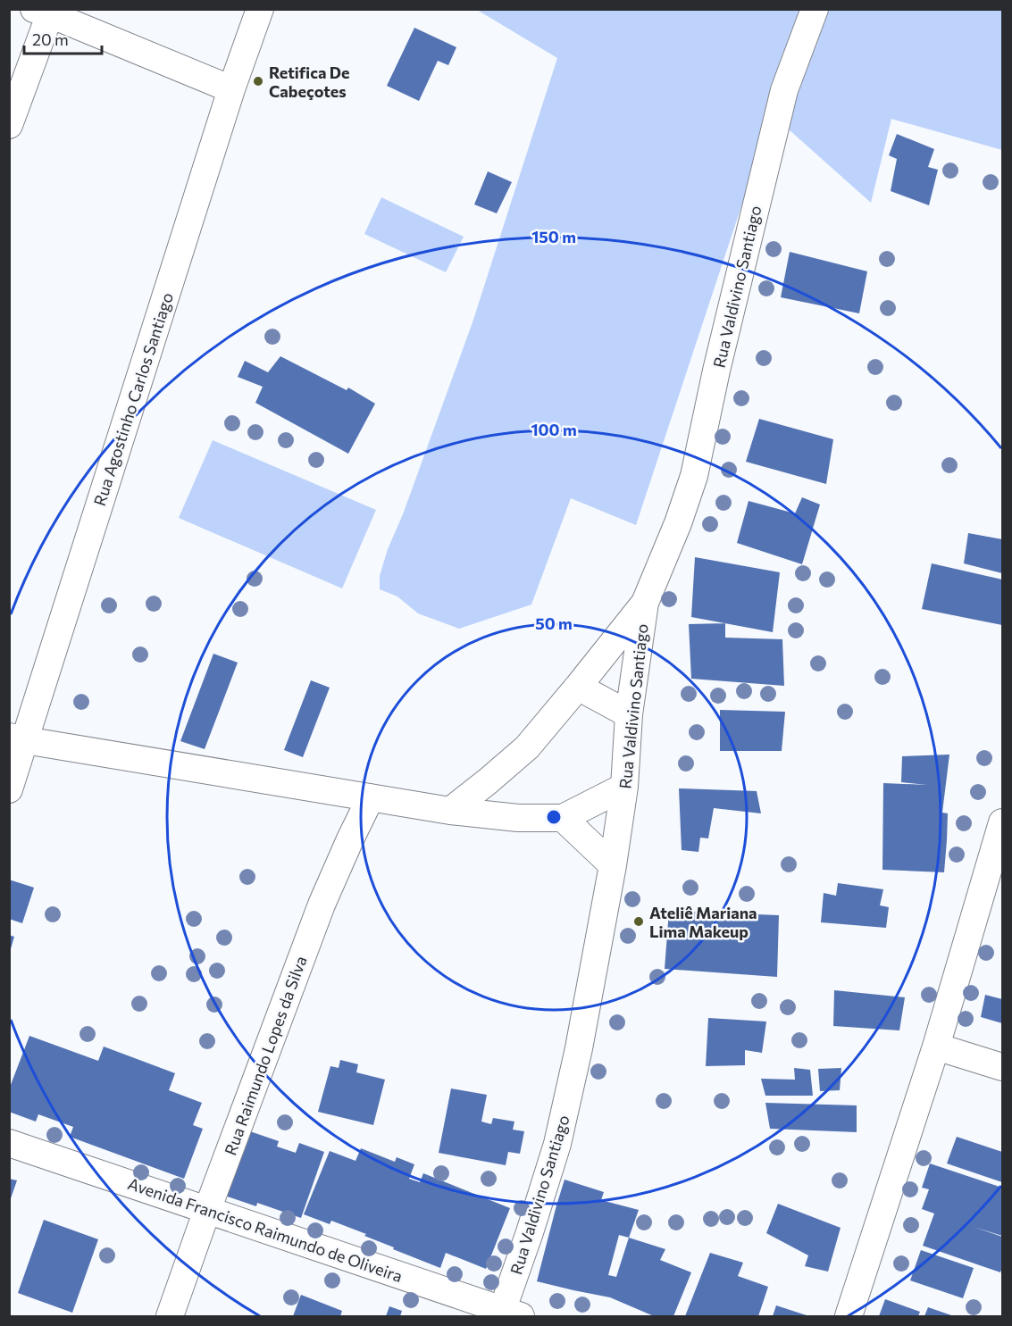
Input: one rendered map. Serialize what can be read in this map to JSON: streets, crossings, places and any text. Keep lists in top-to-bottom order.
{
  "streets": {
    "street": [
      "Rua Valdivino Santiago",
      "Rua Agostinho Carlos Santiago",
      "Rua Raimundo Lopes da Silva",
      "Avenida Francisco Raimundo de Oliveira"
    ]
  },
  "crossings": [
    ["Rua Valdivino Santiago", "Avenida Francisco Raimundo de Oliveira"],
    ["Rua Raimundo Lopes da Silva", "Avenida Francisco Raimundo de Oliveira"]
  ],
  "places": ["Retifica De Cabeçotes", "Ateliê Mariana Lima Makeup"],
  "scale_bar": "20 m",
  "rings": ["150 m", "100 m", "50 m"]
}
